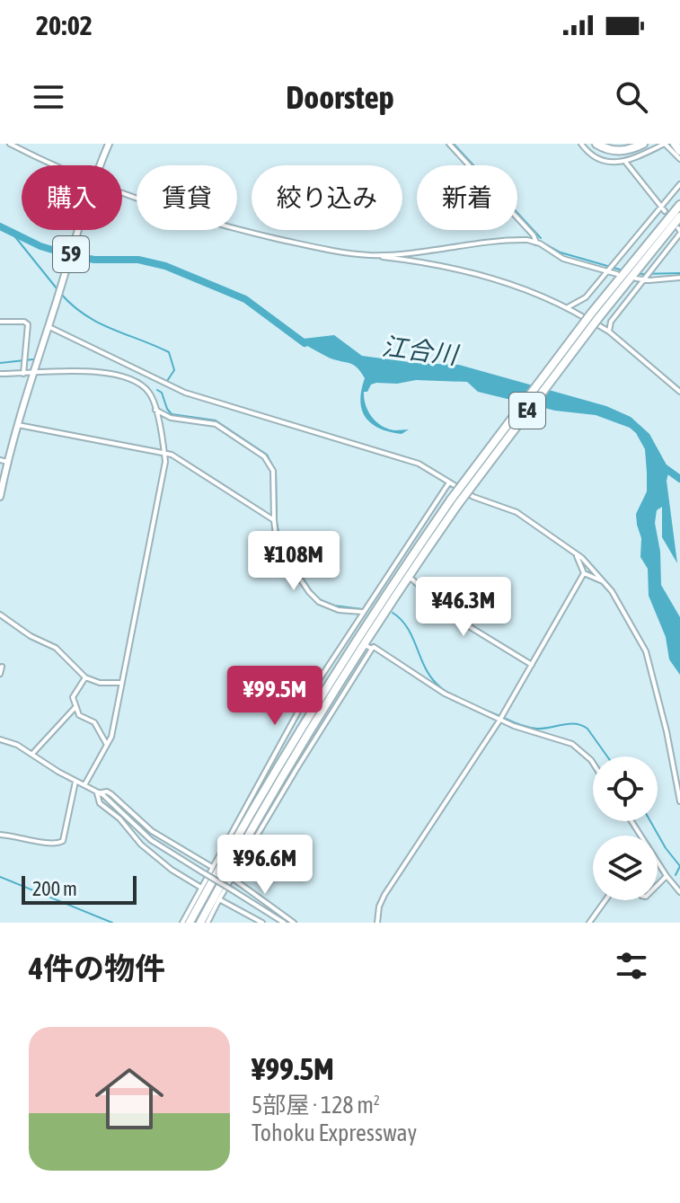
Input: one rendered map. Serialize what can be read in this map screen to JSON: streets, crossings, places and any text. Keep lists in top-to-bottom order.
{
  "streets": {
    "highway": ["E4"],
    "main road": ["59"]
  },
  "water": ["江合川"],
  "scale_bar": "200 m",
  "page": {
    "status": "20:02",
    "header": "Doorstep",
    "chip": [
      "購入",
      "賃貸",
      "絞り込み",
      "新着"
    ],
    "price": [
      "¥108M",
      "¥46.3M",
      "¥99.5M",
      "¥96.6M"
    ],
    "scale": "200 m",
    "heading": "4件の物件",
    "list": [
      {
        "name": "¥99.5M",
        "note": "5部屋 · 128 m² · Tohoku Expressway"
      }
    ]
  }
}
